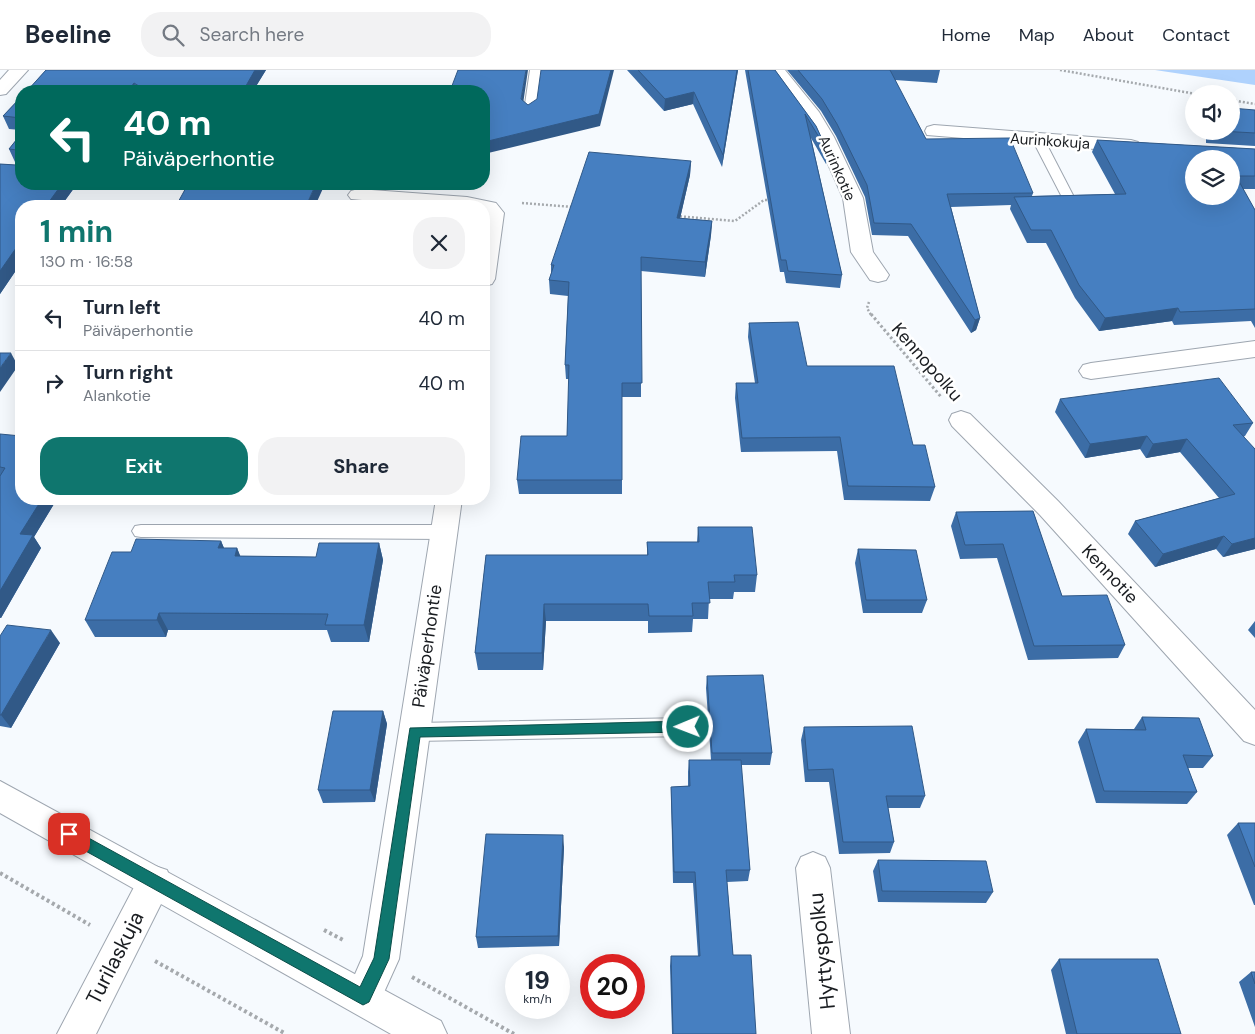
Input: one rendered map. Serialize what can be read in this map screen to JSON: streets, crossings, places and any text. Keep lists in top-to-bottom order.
{
  "streets": {
    "street": [
      "Aurinkokuja",
      "Aurinkotie",
      "Kennotie",
      "Päiväperhontie",
      "Hyttyspolku",
      "Turilaskuja"
    ],
    "path": ["Kennopolku"]
  },
  "crossings": [
    ["Kennopolku", "Kennotie"]
  ],
  "page": {
    "header": "Beeline",
    "search": "Search here",
    "nav": [
      "Home",
      "Map",
      "About",
      "Contact"
    ],
    "turn": ["40 m", "Päiväperhontie"],
    "heading": ["1 min", "130 m · 16:58"],
    "list": [
      {
        "name": "Turn left",
        "note": "Päiväperhontie",
        "value": "40 m"
      },
      {
        "name": "Turn right",
        "note": "Alankotie",
        "value": "40 m"
      }
    ],
    "buttons": ["Exit", "Share"],
    "speed": "19 km/h",
    "limit": "20"
  }
}
